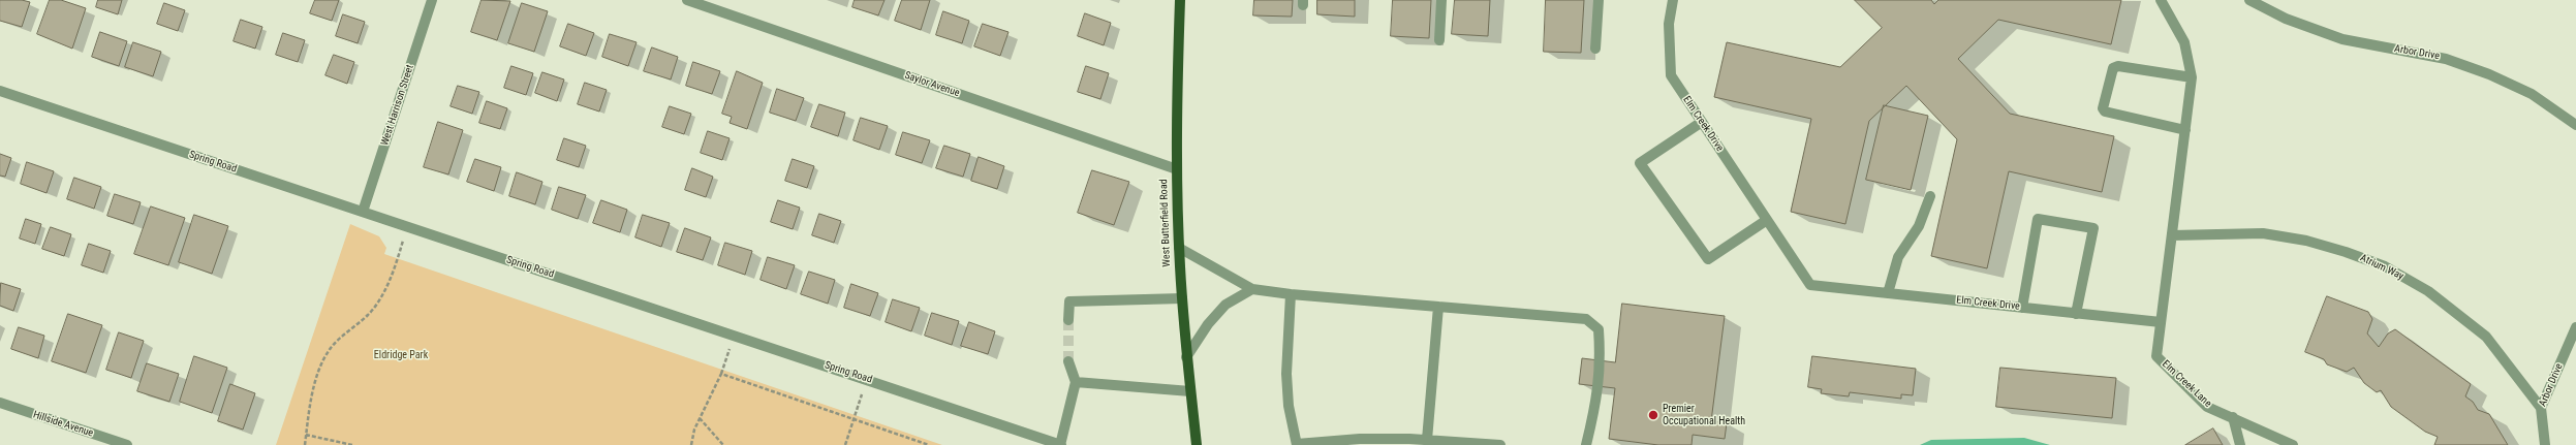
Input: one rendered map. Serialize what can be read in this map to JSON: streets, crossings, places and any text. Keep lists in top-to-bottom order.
{
  "streets": {
    "main road": ["West Butterfield Road"],
    "street": [
      "Arbor Drive",
      "Saylor Avenue",
      "West Harrison Street",
      "Elm Creek Drive",
      "Spring Road",
      "Atrium Way",
      "Elm Creek Lane",
      "Hillside Avenue"
    ]
  },
  "crossings": [
    ["Arbor Drive", "Atrium Way"],
    ["Saylor Avenue", "West Butterfield Road"],
    ["West Harrison Street", "Spring Road"],
    ["Elm Creek Drive", "Elm Creek Lane"]
  ],
  "parks": ["Eldridge Park"],
  "places": ["Premier Occupational Health"]
}
